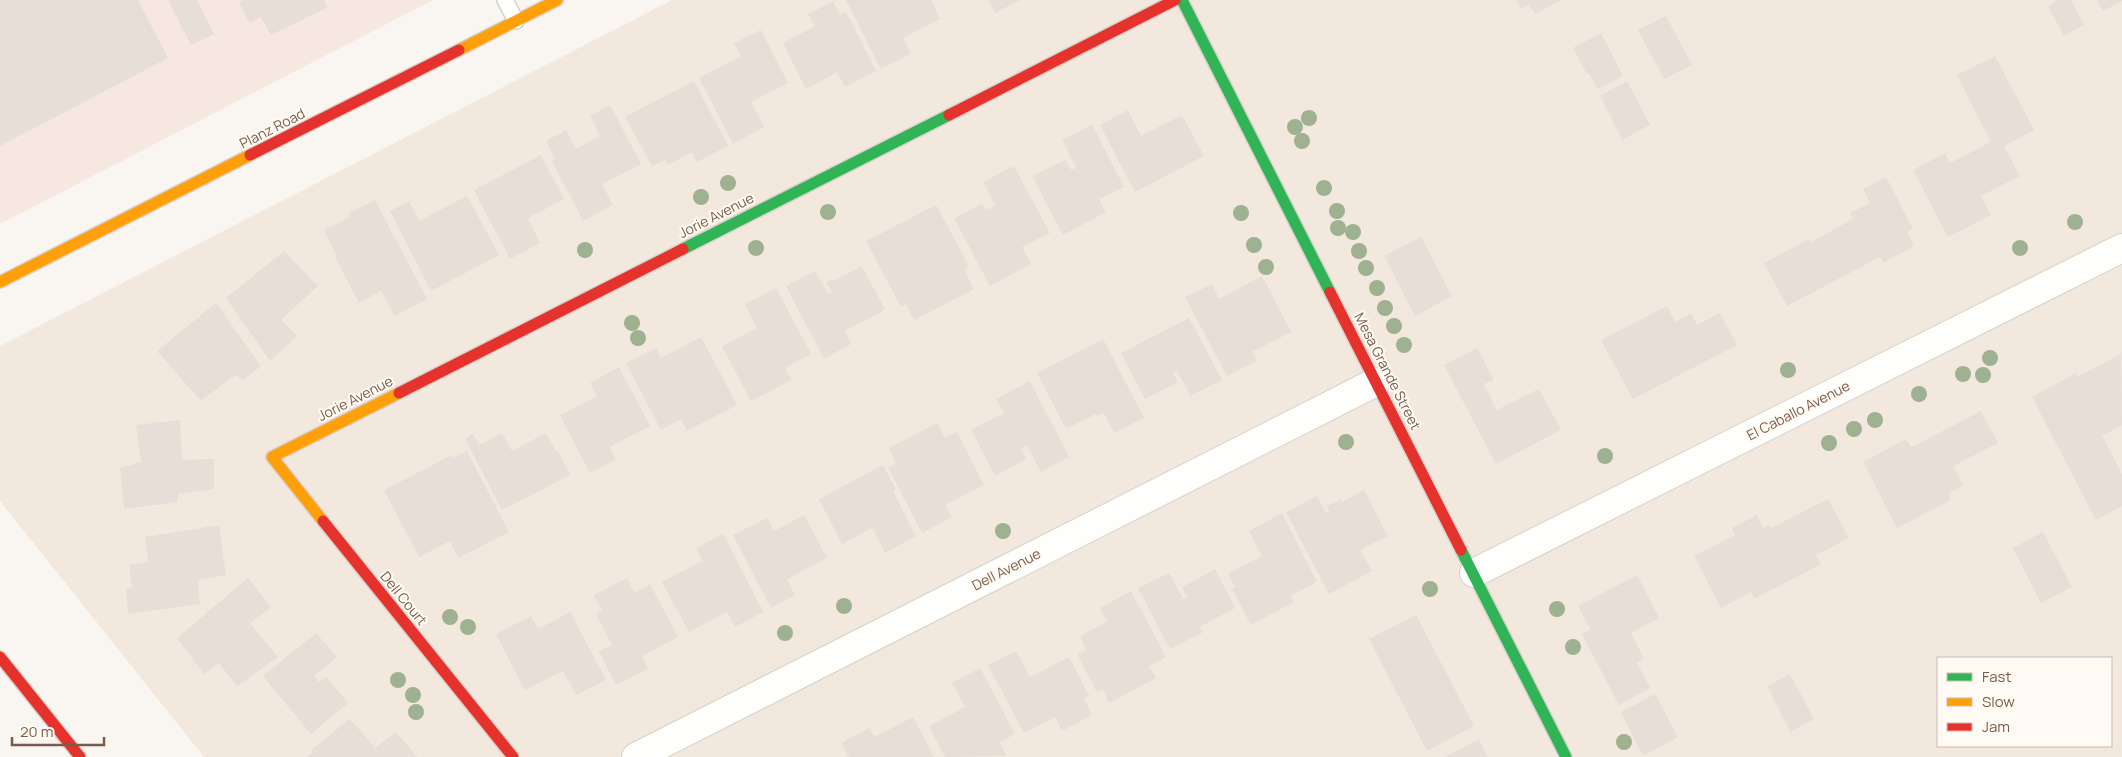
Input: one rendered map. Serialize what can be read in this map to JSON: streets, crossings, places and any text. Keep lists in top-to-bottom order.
{
  "streets": {
    "main road": [
      "Planz Road",
      "Jorie Avenue",
      "Mesa Grande Street",
      "Dell Court"
    ],
    "street": ["El Caballo Avenue", "Dell Avenue"]
  },
  "crossings": [
    ["Jorie Avenue", "Dell Court"],
    ["Mesa Grande Street", "El Caballo Avenue"],
    ["Mesa Grande Street", "Dell Avenue"]
  ],
  "legend": ["Fast", "Slow", "Jam"],
  "scale_bar": "20 m"
}
